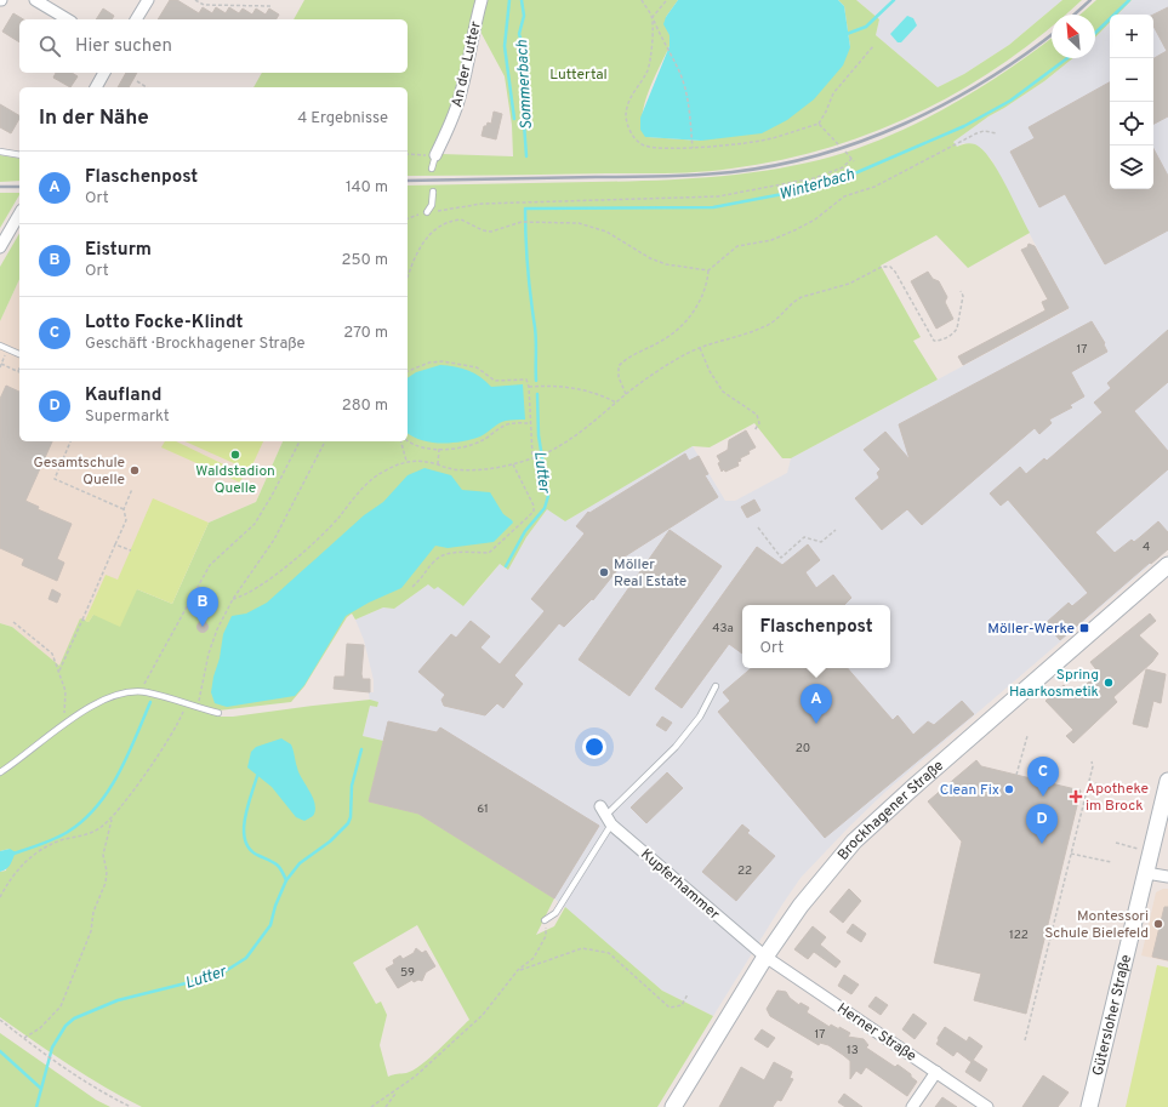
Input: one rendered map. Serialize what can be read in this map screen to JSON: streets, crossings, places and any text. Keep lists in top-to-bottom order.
{
  "streets": {
    "main road": ["Brockhagener Straße", "Gütersloher Straße"],
    "street": ["An der Lutter", "Kupferhammer", "Herner Straße"]
  },
  "crossings": [
    ["Brockhagener Straße", "Kupferhammer"],
    ["Brockhagener Straße", "Herner Straße"],
    ["Kupferhammer", "Herner Straße"]
  ],
  "water": ["Sommerbach", "Winterbach", "Lutter"],
  "parks": ["Luttertal"],
  "places": {
    "other": [
      "Waldstadion Quelle",
      "Gesamtschule Quelle",
      "Möller Real Estate",
      "Spring Haarkosmetik",
      "Clean Fix",
      "Montessori Schule Bielefeld"
    ],
    "transit": ["Möller-Werke"],
    "health": ["Apotheke im Brock"]
  },
  "house_numbers": [
    "17",
    "4",
    "43a",
    "20",
    "61",
    "22",
    "122",
    "59",
    "17",
    "13"
  ],
  "north": "top left",
  "page": {
    "map_buttons": ["+", "−"],
    "search": "Hier suchen",
    "heading": ["In der Nähe", "4 Ergebnisse"],
    "list": [
      {
        "mark": "A",
        "name": "Flaschenpost",
        "note": "Ort",
        "value": "140 m"
      },
      {
        "mark": "B",
        "name": "Eisturm",
        "note": "Ort",
        "value": "250 m"
      },
      {
        "mark": "C",
        "name": "Lotto Focke-Klindt",
        "note": "Geschäft · Brockhagener Straße",
        "value": "270 m"
      },
      {
        "mark": "D",
        "name": "Kaufland",
        "note": "Supermarkt",
        "value": "280 m"
      }
    ],
    "pins": [
      "B",
      "A",
      "C",
      "D"
    ],
    "popup": ["Flaschenpost", "Ort"]
  }
}
